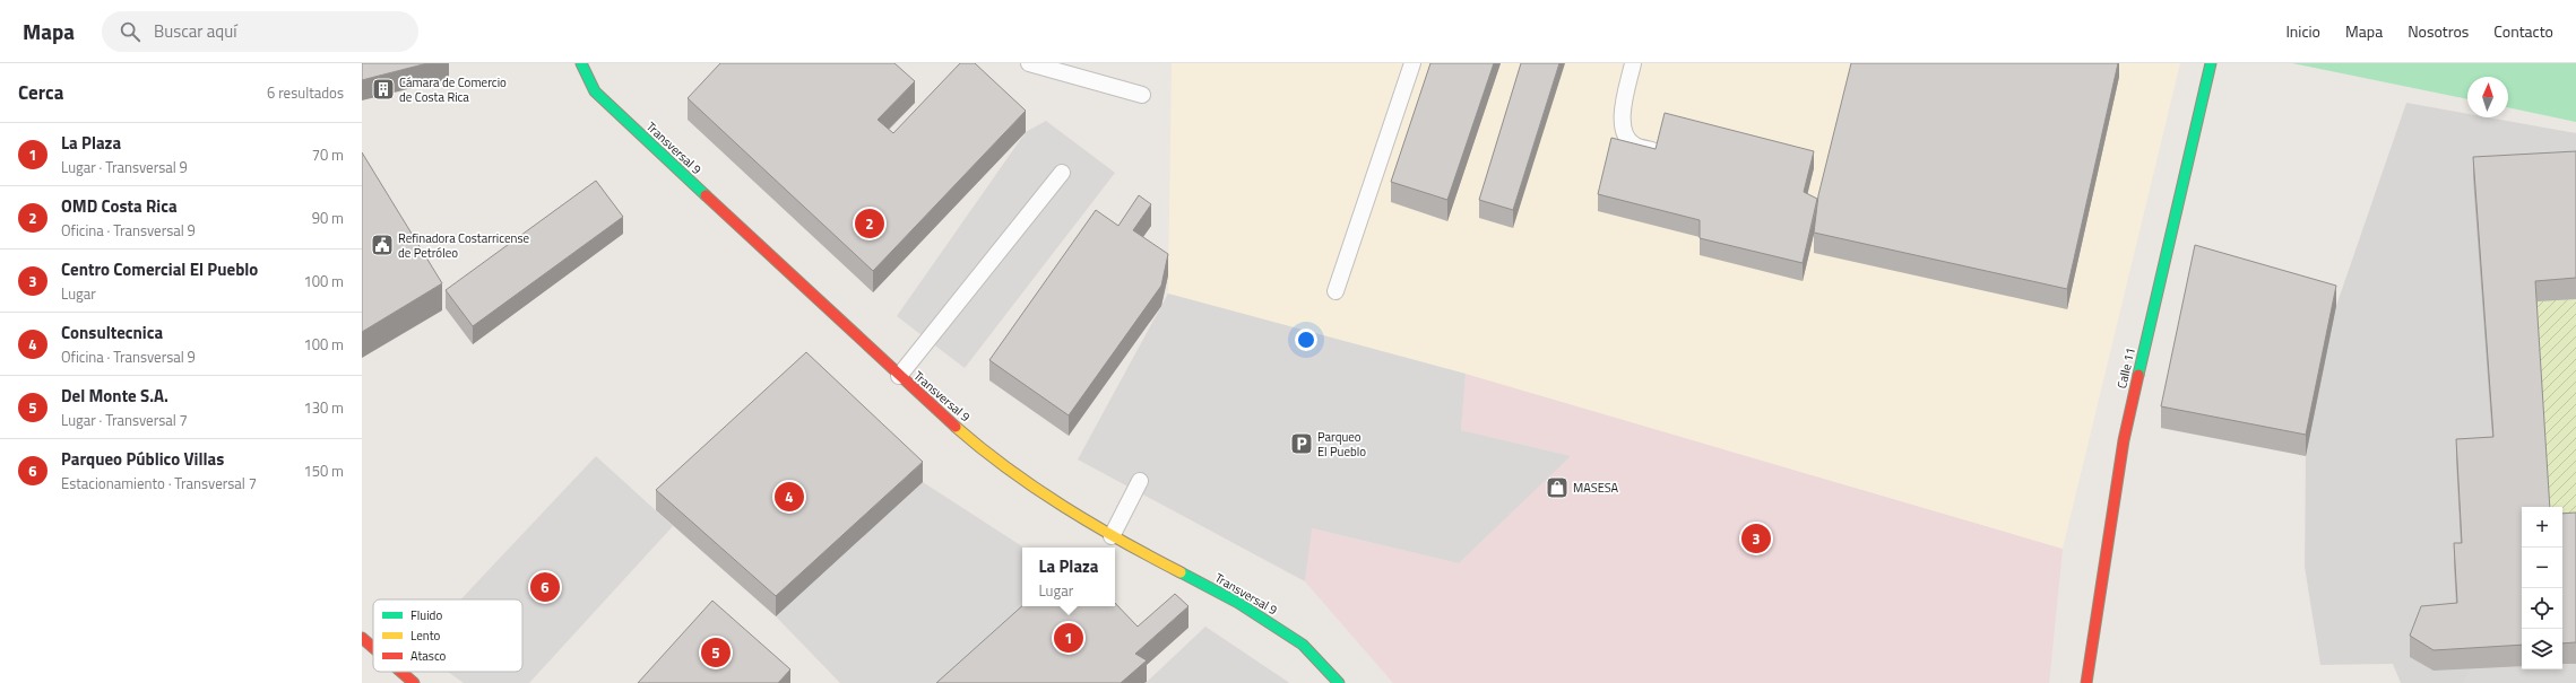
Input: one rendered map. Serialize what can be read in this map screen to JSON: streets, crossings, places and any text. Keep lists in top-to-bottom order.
{
  "streets": {
    "street": ["Transversal 9", "Calle 11"]
  },
  "places": {
    "building": ["Cámara de Comercio de Costa Rica"],
    "public building": ["Refinadora Costarricense de Petróleo"],
    "parking": ["Parqueo El Pueblo"],
    "shop": ["MASESA"]
  },
  "legend": ["Fluido", "Lento", "Atasco"],
  "north": "top",
  "page": {
    "header": "Mapa",
    "search": "Buscar aquí",
    "nav": [
      "Inicio",
      "Mapa",
      "Nosotros",
      "Contacto"
    ],
    "heading": ["Cerca", "6 resultados"],
    "list": [
      {
        "mark": "1",
        "name": "La Plaza",
        "note": "Lugar · Transversal 9",
        "value": "70 m"
      },
      {
        "mark": "2",
        "name": "OMD Costa Rica",
        "note": "Oficina · Transversal 9",
        "value": "90 m"
      },
      {
        "mark": "3",
        "name": "Centro Comercial El Pueblo",
        "note": "Lugar",
        "value": "100 m"
      },
      {
        "mark": "4",
        "name": "Consultecnica",
        "note": "Oficina · Transversal 9",
        "value": "100 m"
      },
      {
        "mark": "5",
        "name": "Del Monte S.A.",
        "note": "Lugar · Transversal 7",
        "value": "130 m"
      },
      {
        "mark": "6",
        "name": "Parqueo Público Villas",
        "note": "Estacionamiento · Transversal 7",
        "value": "150 m"
      }
    ],
    "pins": [
      "2",
      "4",
      "3",
      "6",
      "1",
      "5"
    ],
    "map_buttons": ["+", "−"],
    "popup": ["La Plaza", "Lugar"]
  }
}
